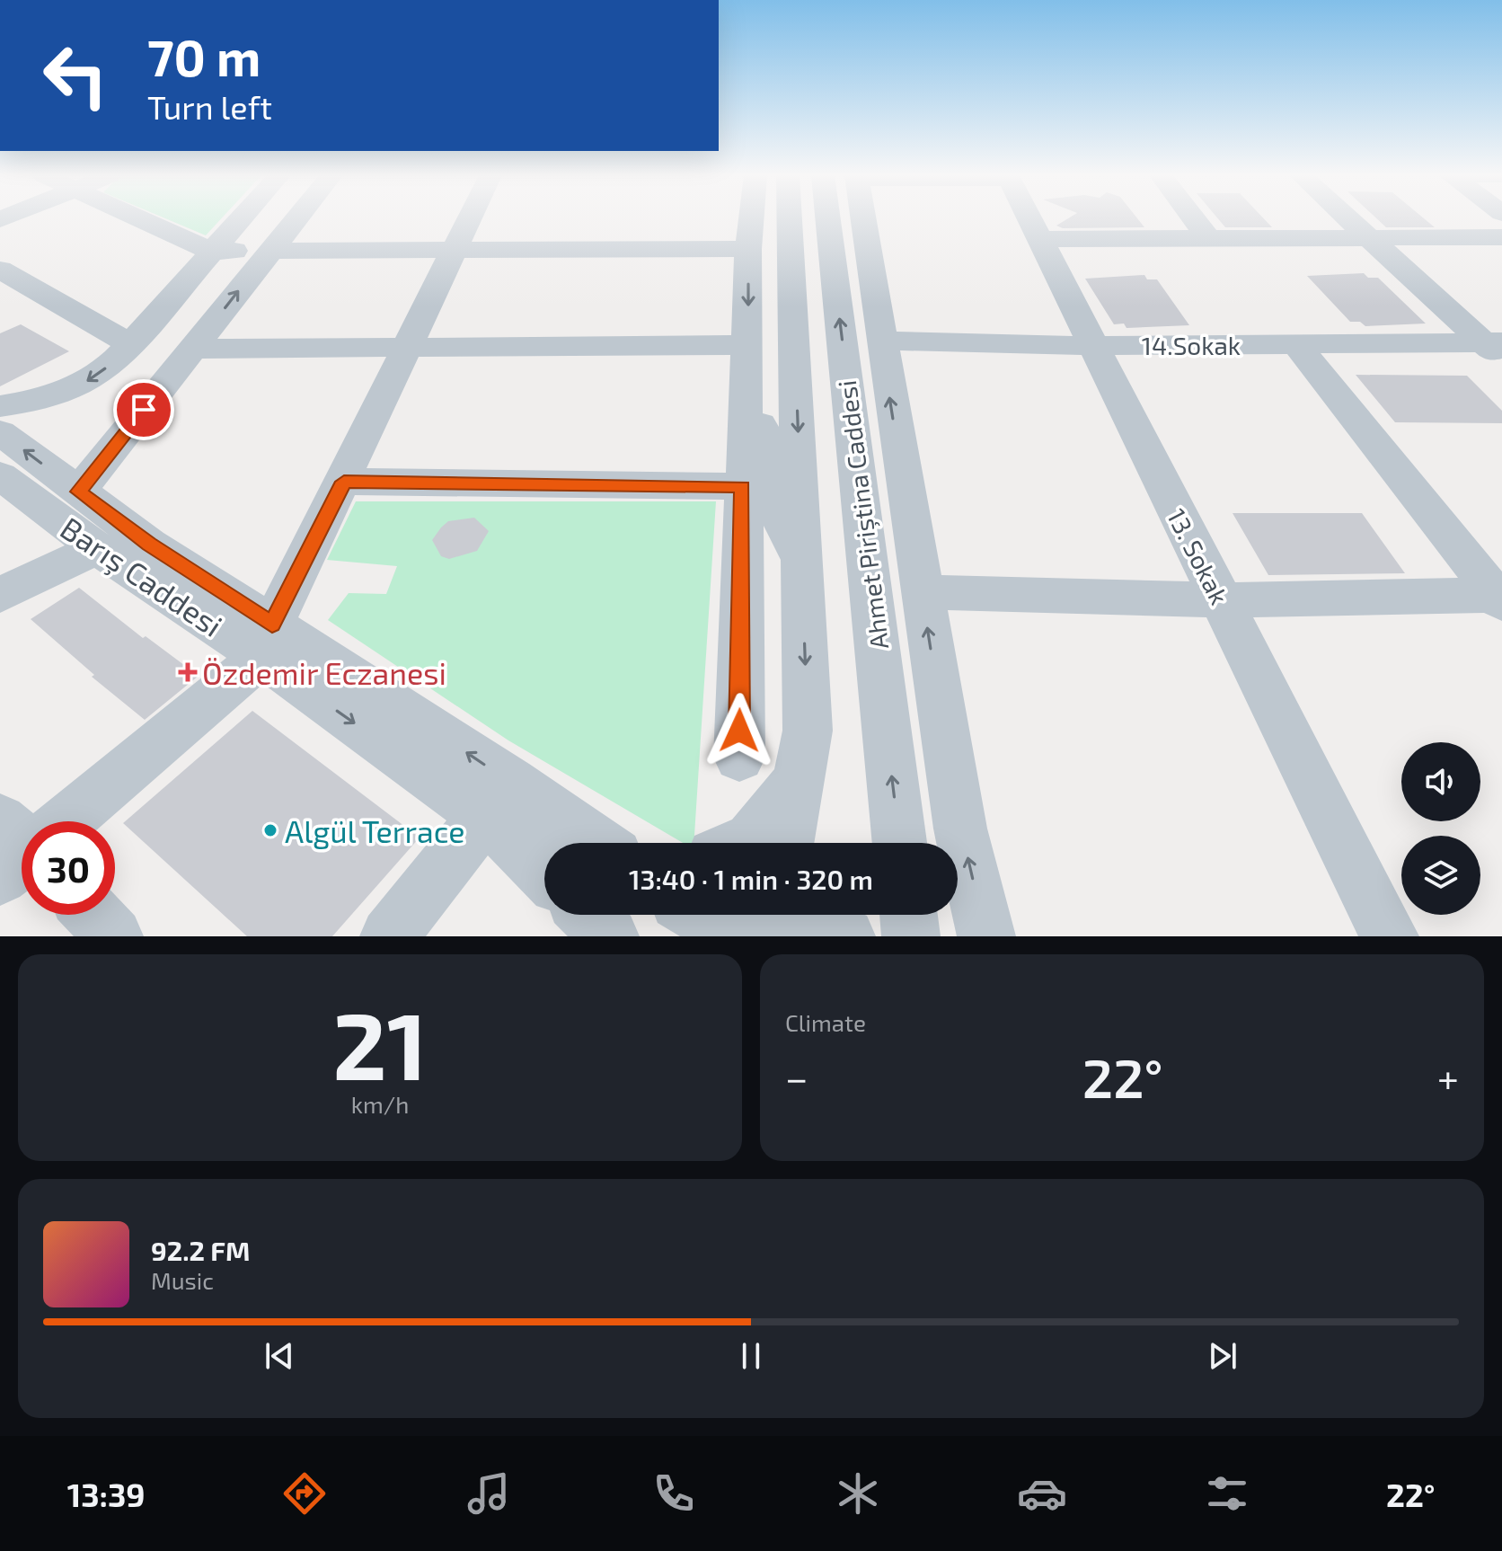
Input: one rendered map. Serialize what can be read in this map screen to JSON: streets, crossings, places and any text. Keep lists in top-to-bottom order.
{
  "streets": {
    "street": [
      "14.Sokak",
      "Ahmet Piriştina Caddesi",
      "13. Sokak",
      "Barış Caddesi"
    ]
  },
  "crossings": [
    ["14.Sokak", "13. Sokak"]
  ],
  "places": {
    "health": ["Özdemir Eczanesi"],
    "other": ["Algül Terrace"]
  },
  "page": {
    "turn": ["70 m", "Turn left"],
    "limit": "30",
    "trip": "13:40 · 1 min · 320 m",
    "tile": [
      ["21", "km/h"],
      "Climate"
    ],
    "heat": ["−", "22°", "+"],
    "song": ["92.2 FM", "Music"],
    "tabs": ["13:39", "22°"]
  }
}
